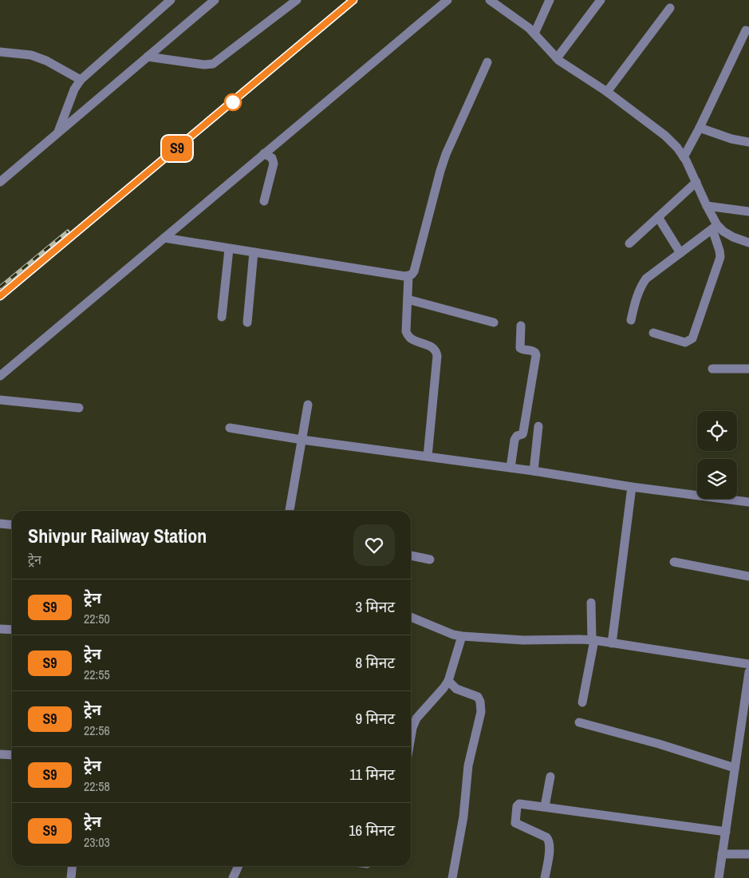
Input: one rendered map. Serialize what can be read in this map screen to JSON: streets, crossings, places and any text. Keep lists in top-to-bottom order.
{
  "page": {
    "on_map": "S9",
    "heading": ["Shivpur Railway Station", "ट्रेन"],
    "list": [
      {
        "mark": "S9",
        "name": "ट्रेन",
        "note": "22:50",
        "value": "3 मिनट"
      },
      {
        "mark": "S9",
        "name": "ट्रेन",
        "note": "22:55",
        "value": "8 मिनट"
      },
      {
        "mark": "S9",
        "name": "ट्रेन",
        "note": "22:56",
        "value": "9 मिनट"
      },
      {
        "mark": "S9",
        "name": "ट्रेन",
        "note": "22:58",
        "value": "11 मिनट"
      },
      {
        "mark": "S9",
        "name": "ट्रेन",
        "note": "23:03",
        "value": "16 मिनट"
      }
    ]
  }
}
